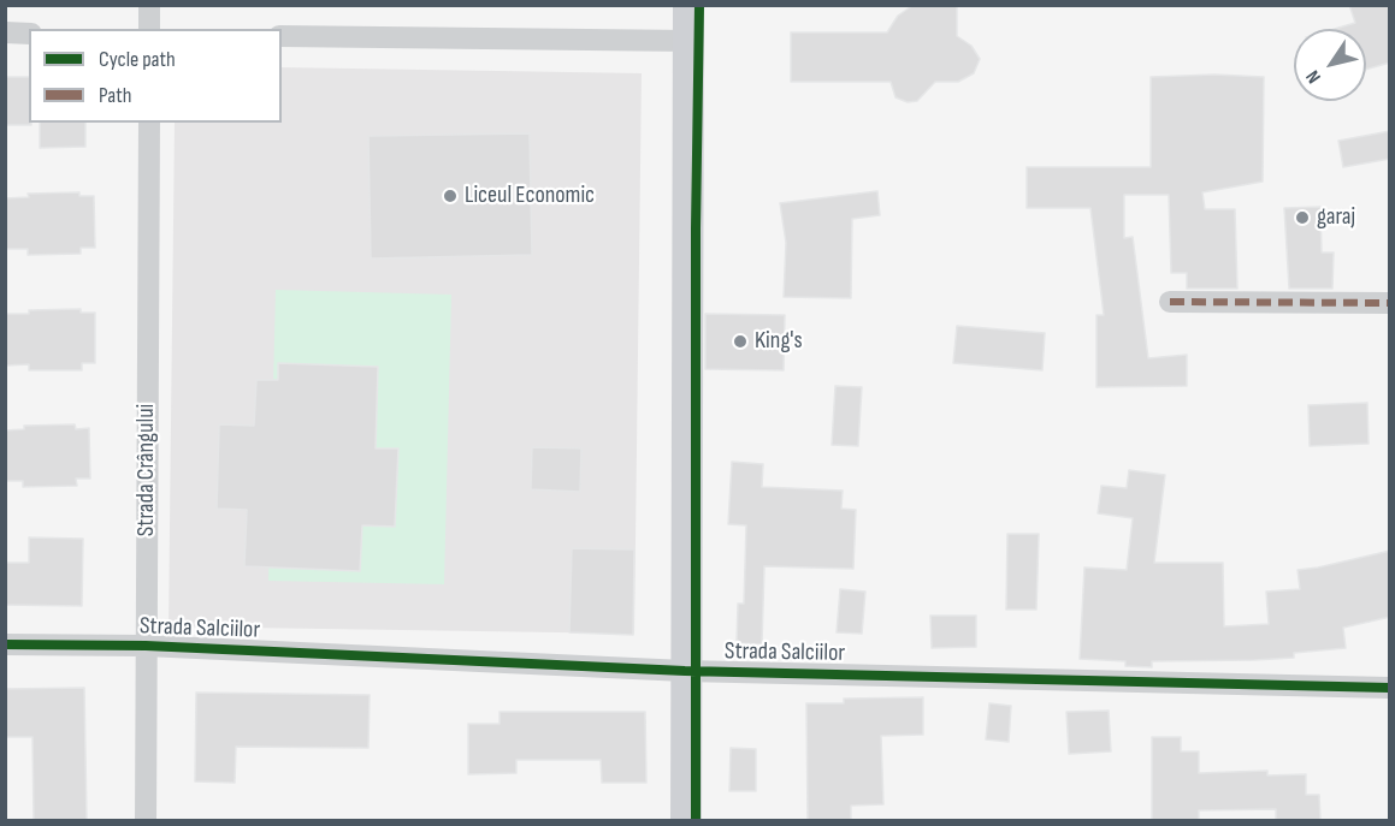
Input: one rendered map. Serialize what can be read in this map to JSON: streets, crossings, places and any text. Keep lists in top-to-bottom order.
{
  "streets": {
    "street": ["Strada Crângului", "Strada Salciilor"]
  },
  "crossings": [
    ["Strada Crângului", "Strada Salciilor"]
  ],
  "places": ["Liceul Economic", "garaj", "King's"],
  "legend": ["Cycle path", "Path"],
  "north": "bottom left"
}
